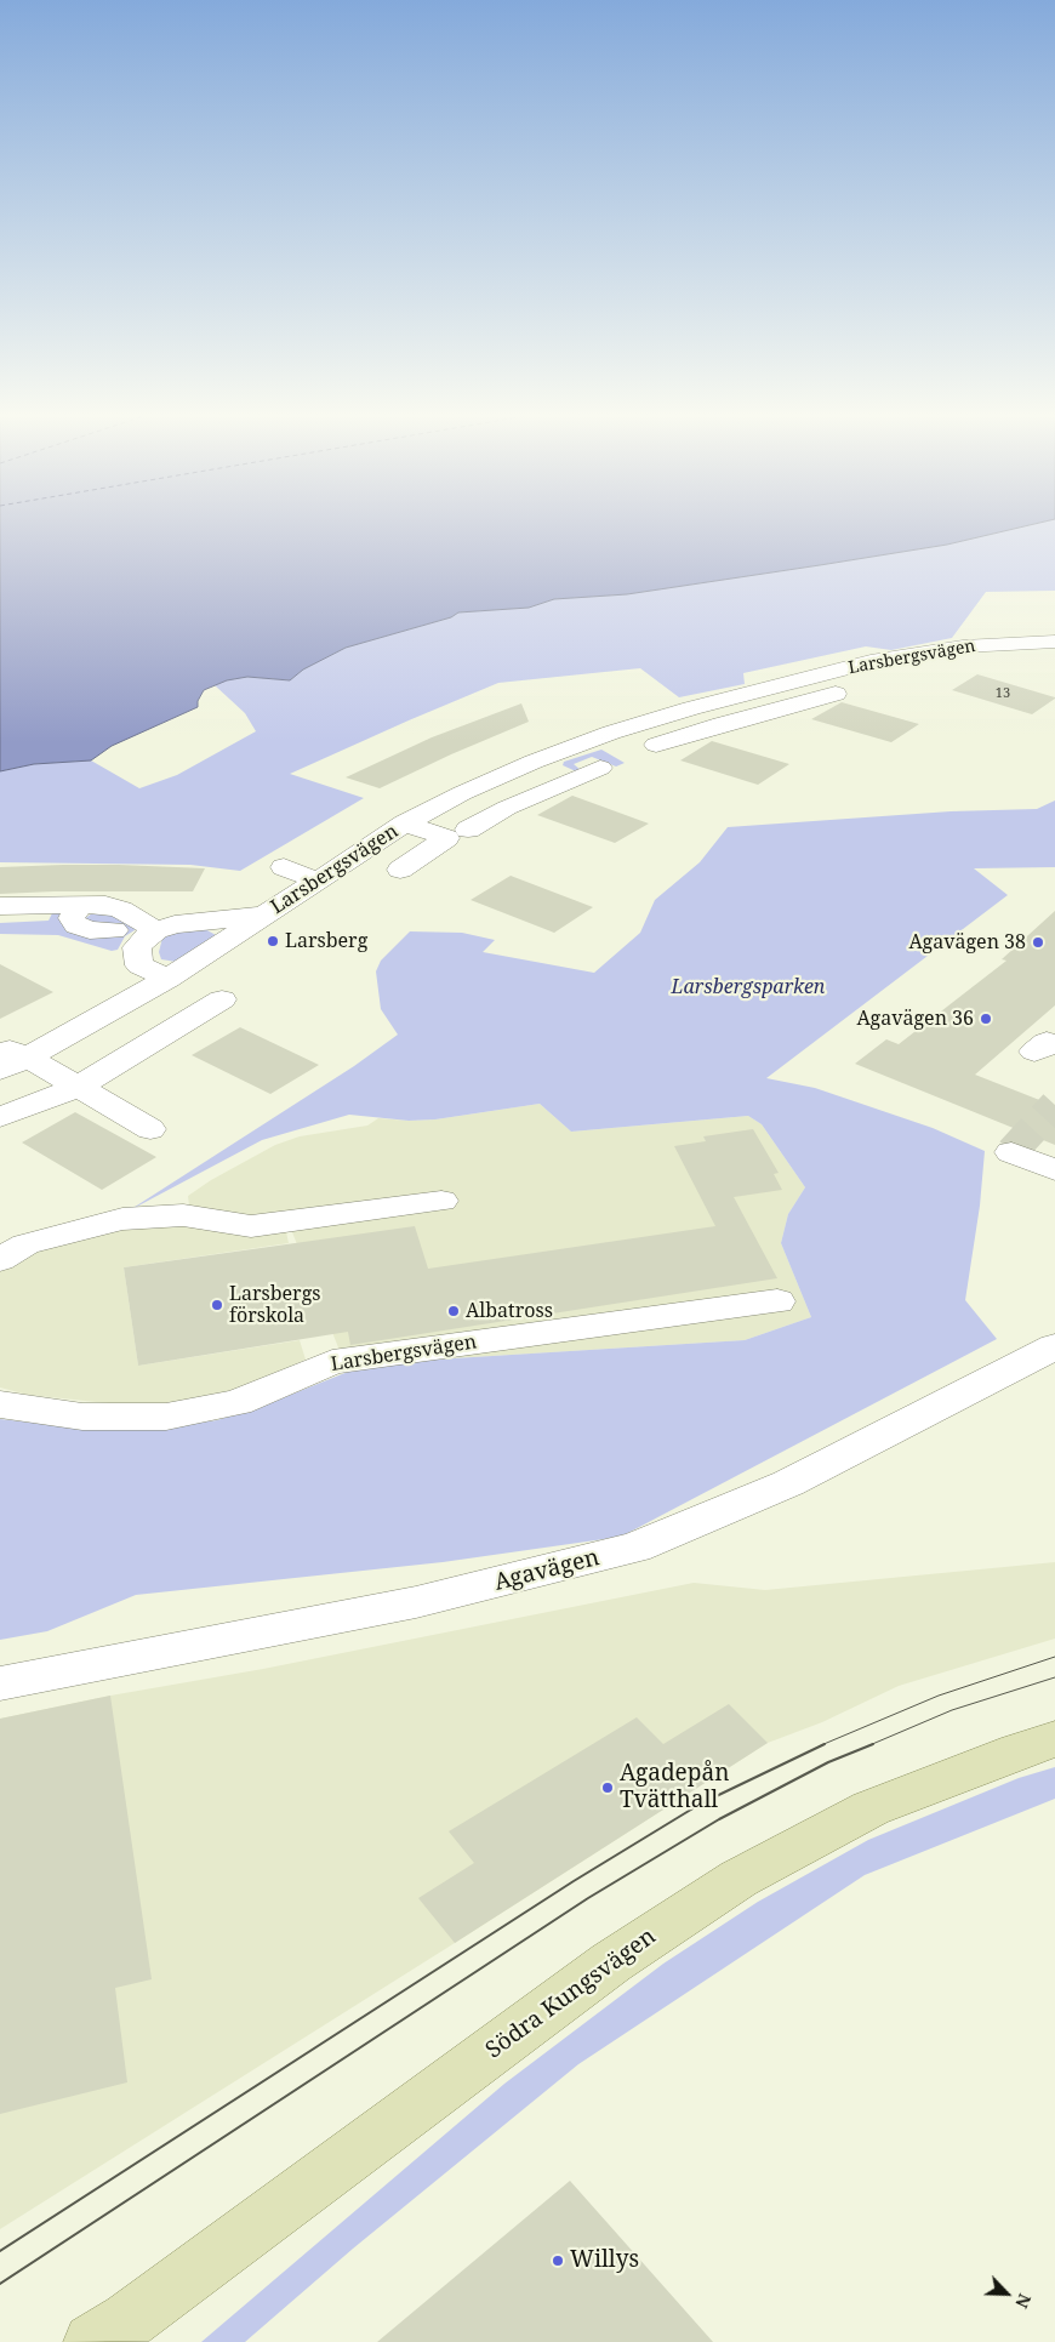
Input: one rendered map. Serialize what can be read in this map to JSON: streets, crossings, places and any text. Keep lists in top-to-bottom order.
{
  "streets": {
    "main road": ["Södra Kungsvägen"],
    "street": ["Larsbergsvägen", "Agavägen"]
  },
  "parks": ["Larsbergsparken"],
  "places": [
    "Larsberg",
    "Agavägen 38",
    "Agavägen 36",
    "Larsbergs förskola",
    "Albatross",
    "Agadepån Tvätthall",
    "Willys"
  ],
  "house_numbers": ["13"],
  "north": "bottom right"
}
